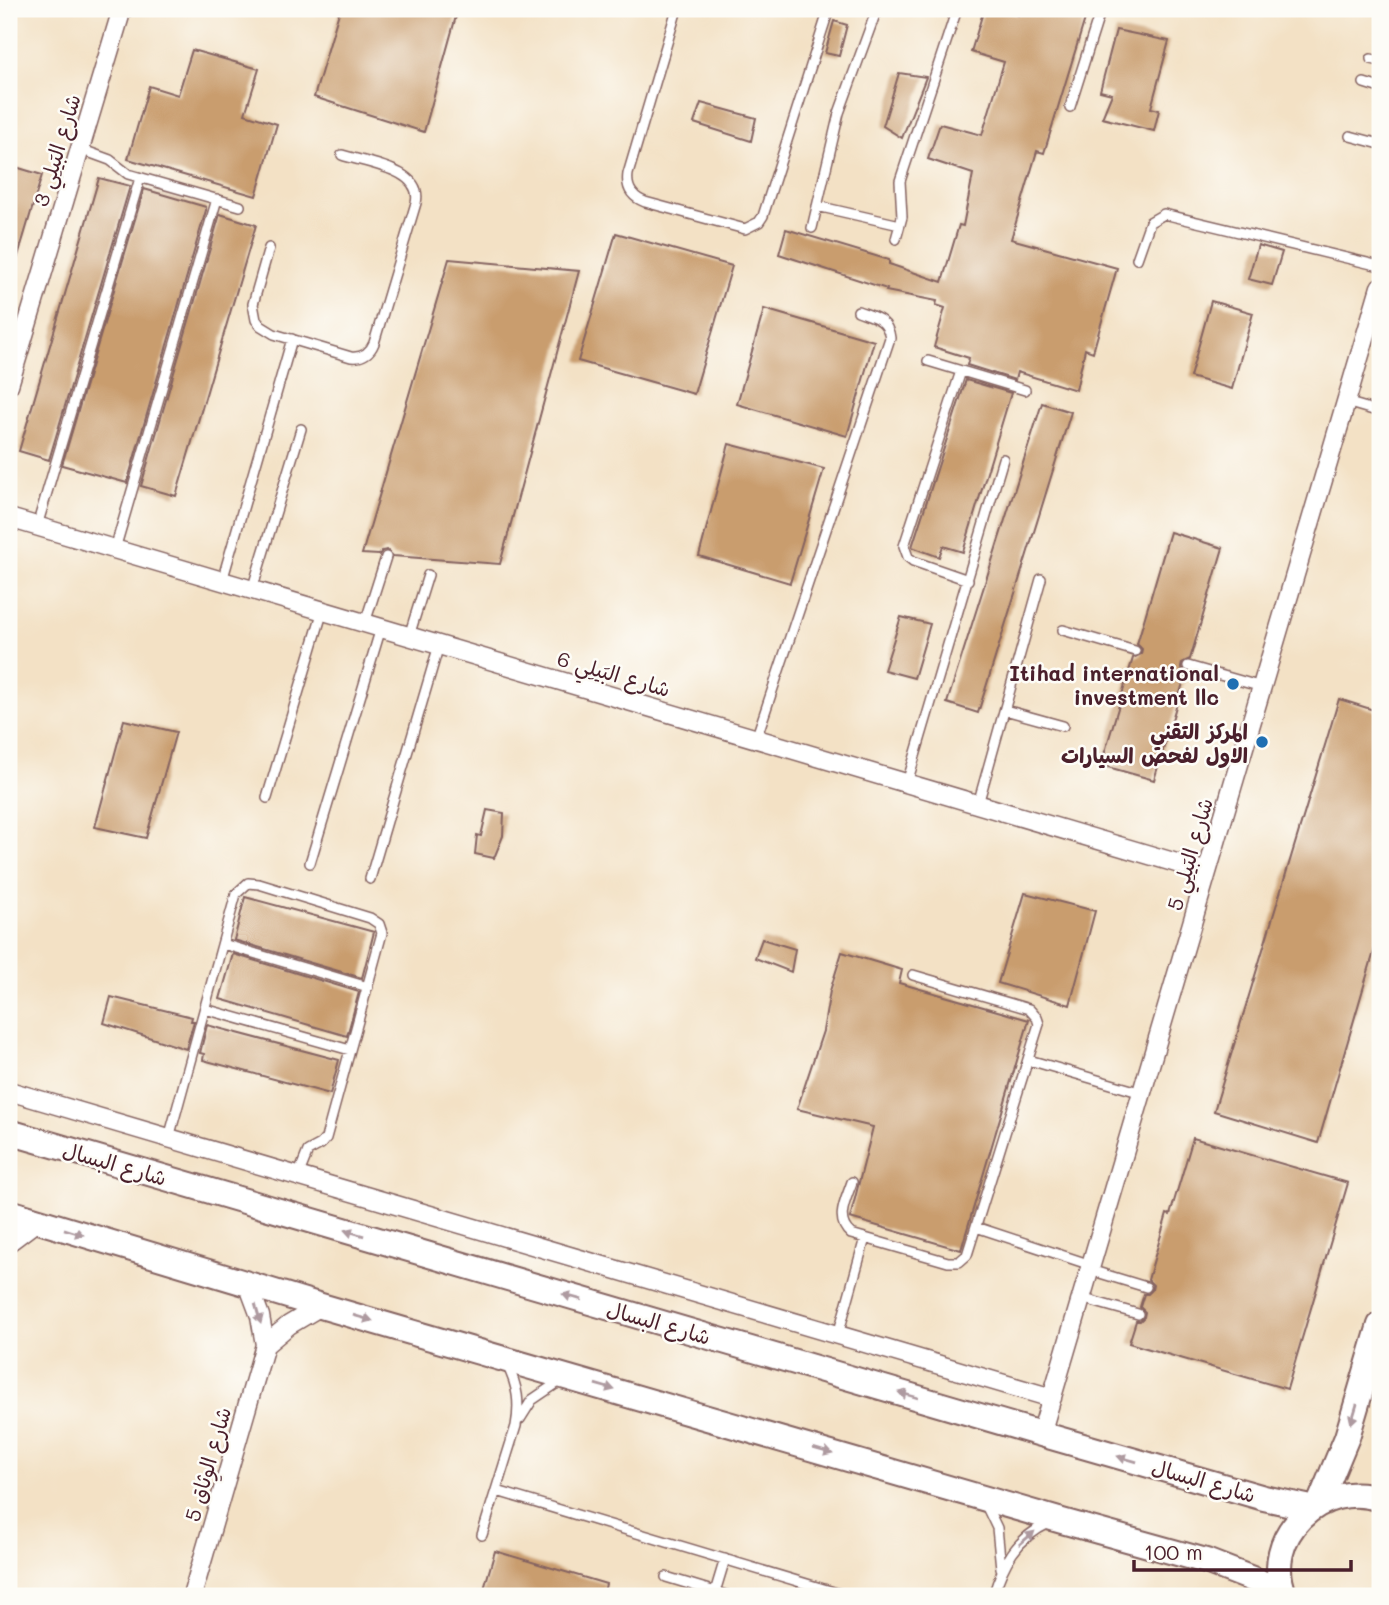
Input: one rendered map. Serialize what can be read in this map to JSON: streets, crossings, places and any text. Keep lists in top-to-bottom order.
{
  "streets": {
    "street": [
      "شارع البَيلِي 3",
      "شارع البَيلِي 6",
      "شارع البَيلِي 5",
      "شارع البسال",
      "شارع الوِثاق 5"
    ]
  },
  "crossings": [
    ["شارع البَيلِي 6", "شارع البَيلِي 5"],
    ["شارع البَيلِي 5", "شارع البسال"]
  ],
  "places": ["Itihad international investment llc", "المركز التقني الاول لفحص السيارات"],
  "scale_bar": "100 m"
}
